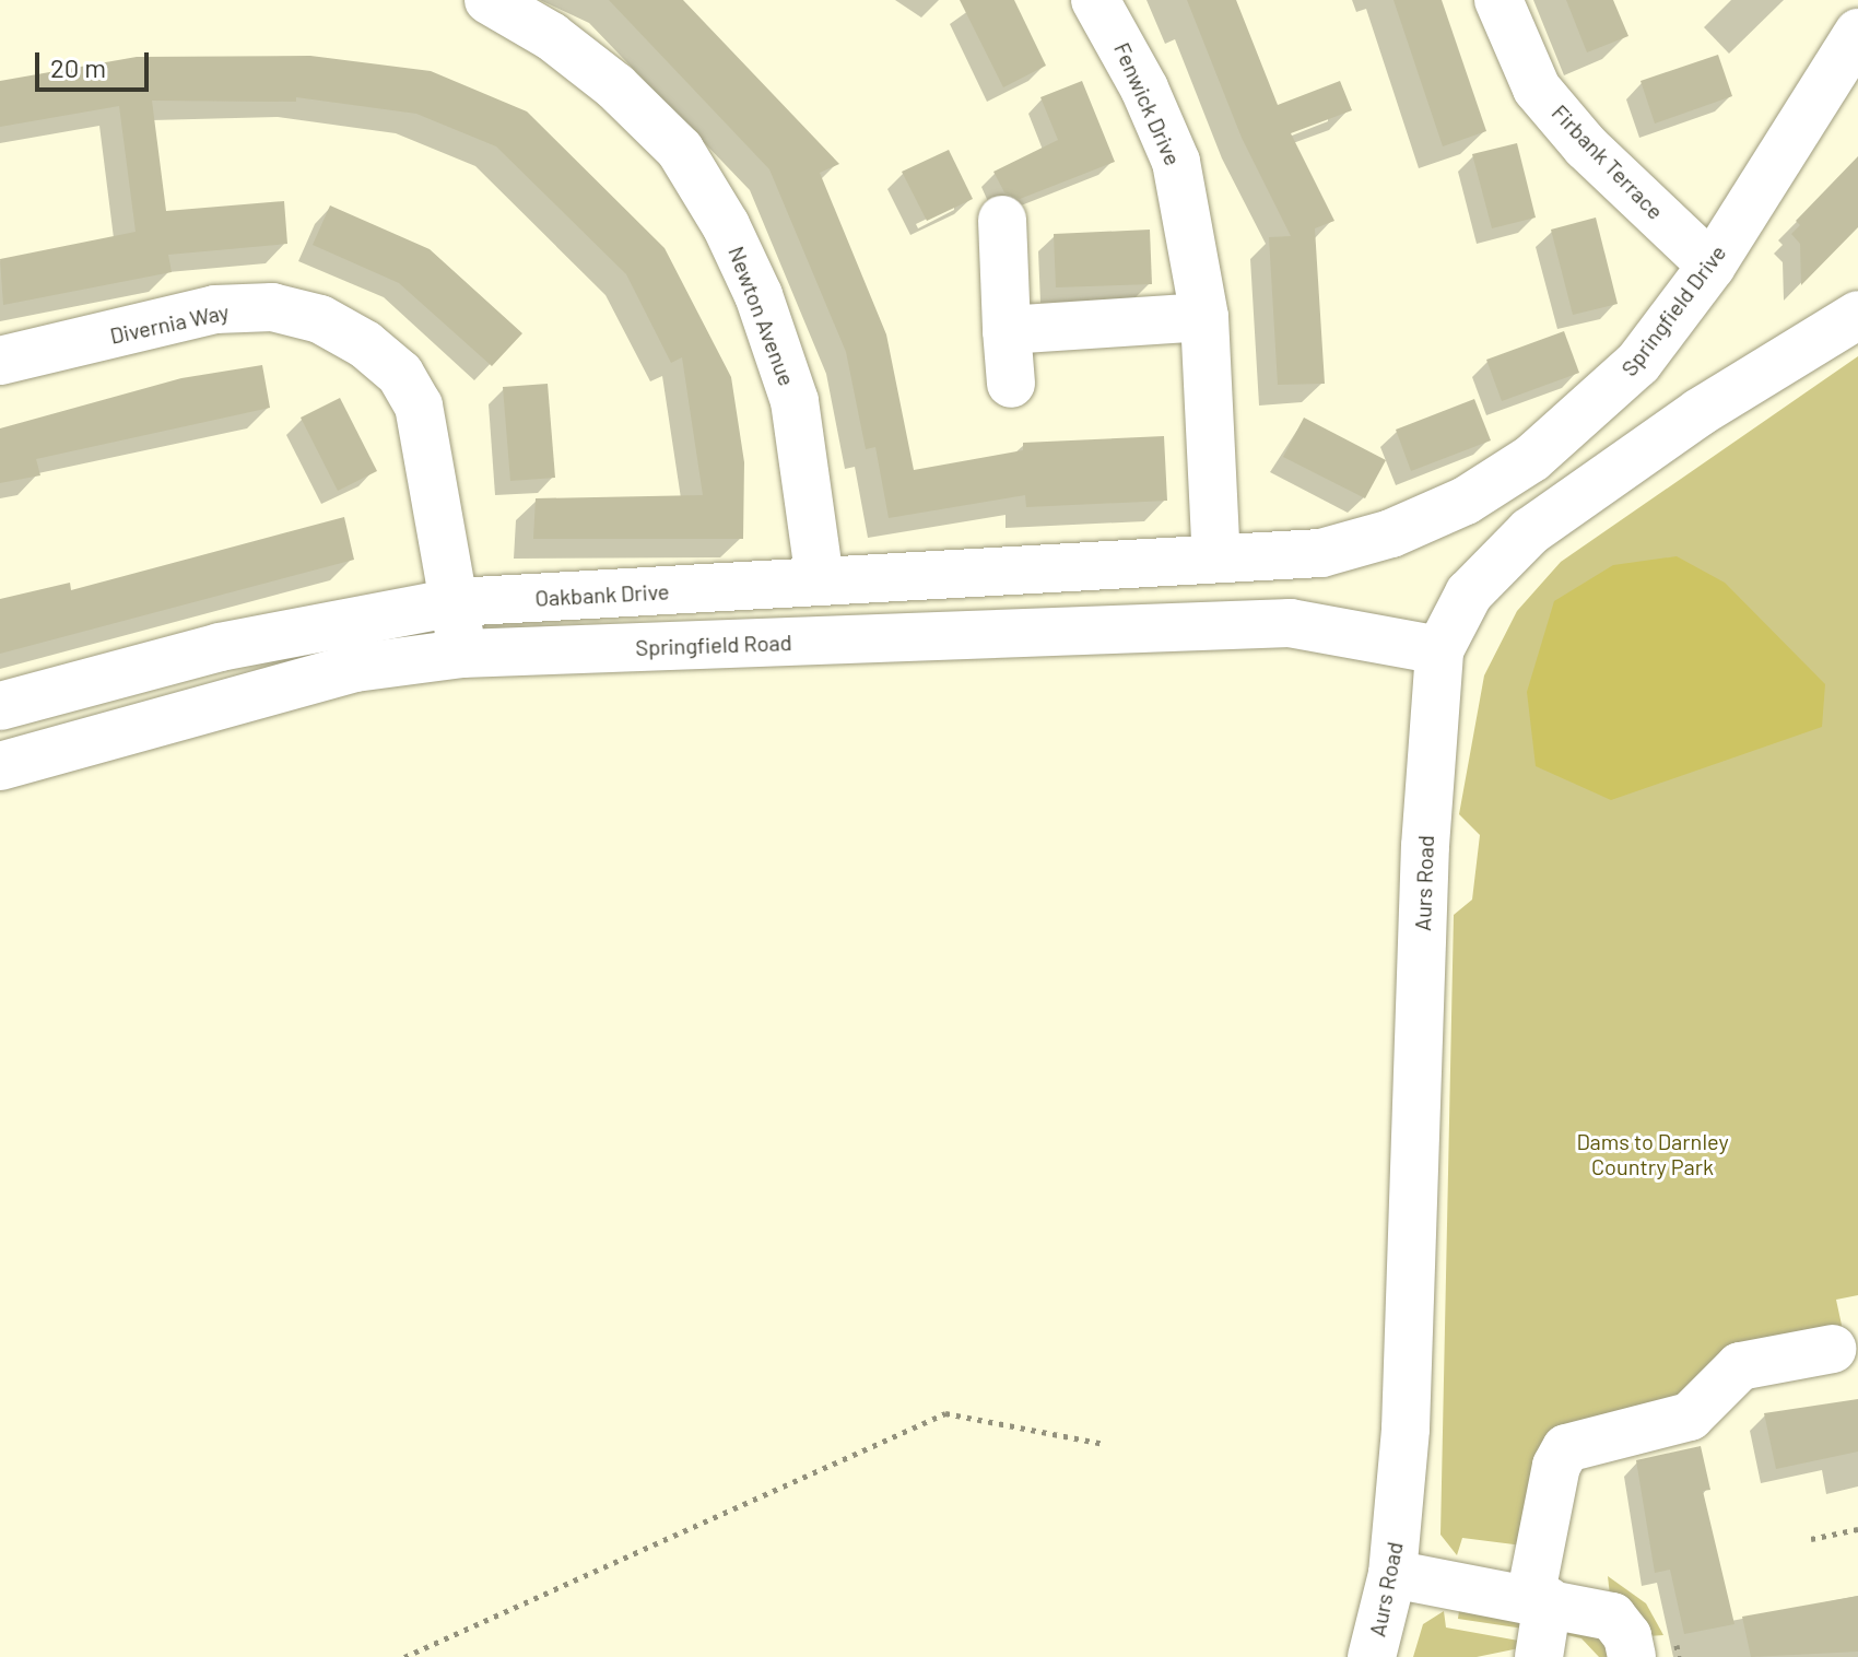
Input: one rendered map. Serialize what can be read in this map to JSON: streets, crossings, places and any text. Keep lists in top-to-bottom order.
{
  "streets": {
    "street": [
      "Fenwick Drive",
      "Firbank Terrace",
      "Springfield Drive",
      "Newton Avenue",
      "Divernia Way",
      "Oakbank Drive",
      "Springfield Road",
      "Aurs Road"
    ]
  },
  "crossings": [
    ["Fenwick Drive", "Springfield Drive"],
    ["Fenwick Drive", "Oakbank Drive"],
    ["Firbank Terrace", "Springfield Drive"],
    ["Springfield Drive", "Oakbank Drive"],
    ["Newton Avenue", "Oakbank Drive"],
    ["Divernia Way", "Oakbank Drive"],
    ["Divernia Way", "Springfield Road"],
    ["Springfield Road", "Aurs Road"]
  ],
  "parks": ["Dams to Darnley Country Park"],
  "scale_bar": "20 m"
}
